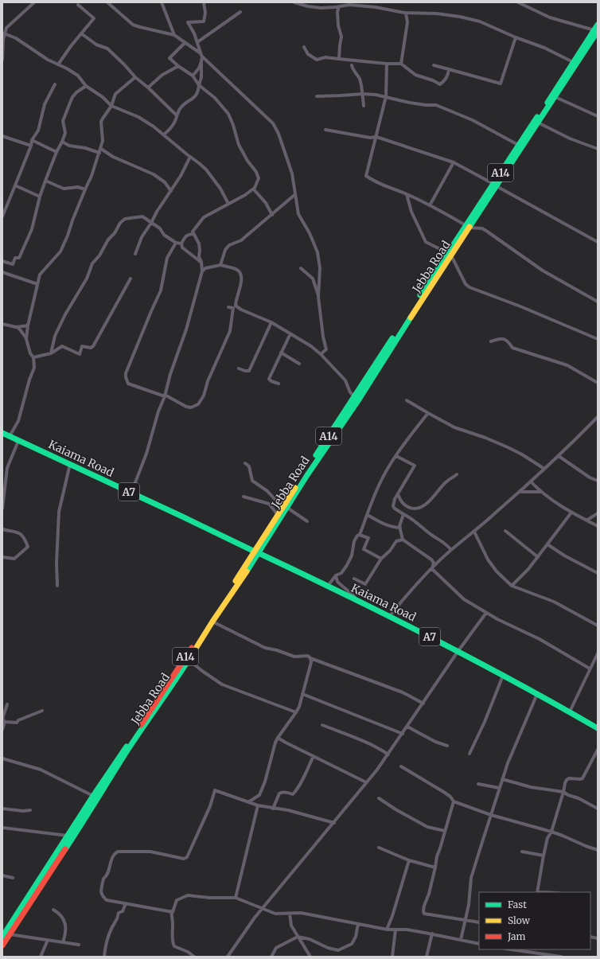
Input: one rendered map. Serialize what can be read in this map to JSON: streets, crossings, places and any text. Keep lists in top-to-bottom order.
{
  "streets": {
    "highway": [
      "A14",
      "Jebba Road",
      "Kaiama Road",
      "A7"
    ]
  },
  "crossings": [
    ["Jebba Road", "Kaiama Road"]
  ],
  "legend": ["Fast", "Slow", "Jam"]
}
